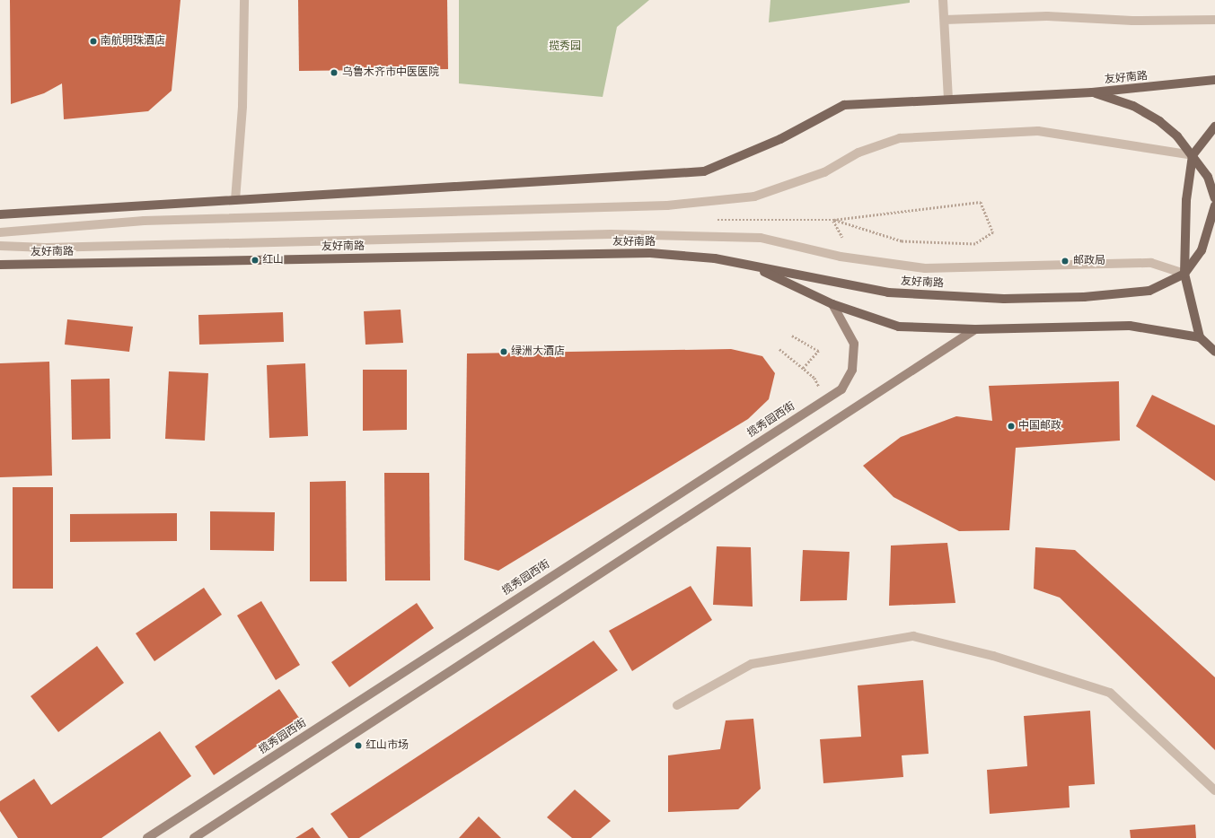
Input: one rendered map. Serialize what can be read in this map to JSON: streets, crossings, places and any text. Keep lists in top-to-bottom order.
{
  "streets": {
    "main road": ["友好南路"],
    "street": ["揽秀园西街"]
  },
  "parks": ["揽秀园"],
  "places": [
    "南航明珠酒店",
    "乌鲁木齐市中医医院",
    "红山",
    "邮政局",
    "绿洲大酒店",
    "中国邮政",
    "红山市场"
  ]
}
